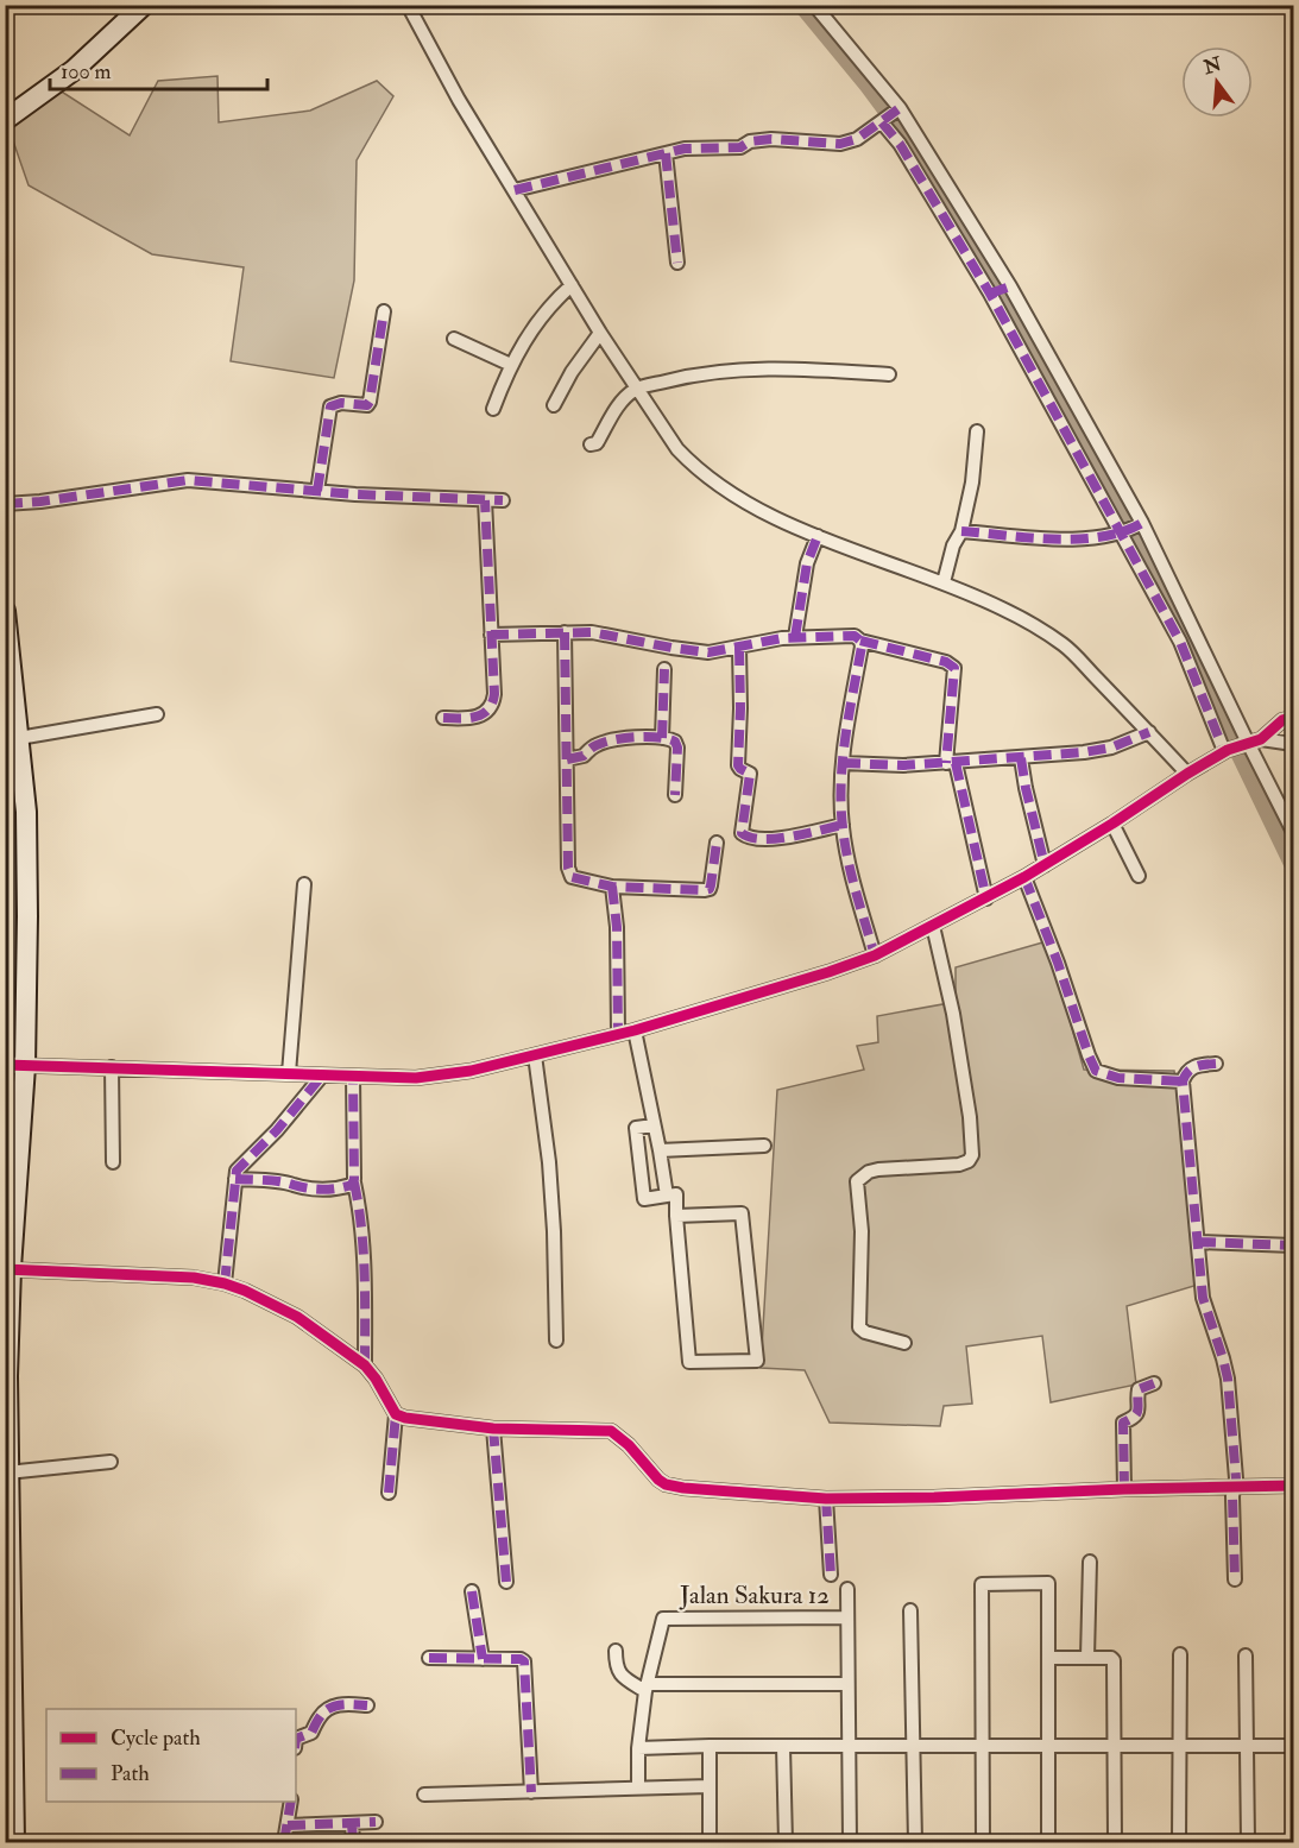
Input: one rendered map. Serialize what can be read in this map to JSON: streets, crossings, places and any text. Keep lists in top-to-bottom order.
{
  "streets": {
    "street": ["Jalan Sakura 12"]
  },
  "legend": ["Cycle path", "Path"],
  "scale_bar": "100 m",
  "north": "top"
}
